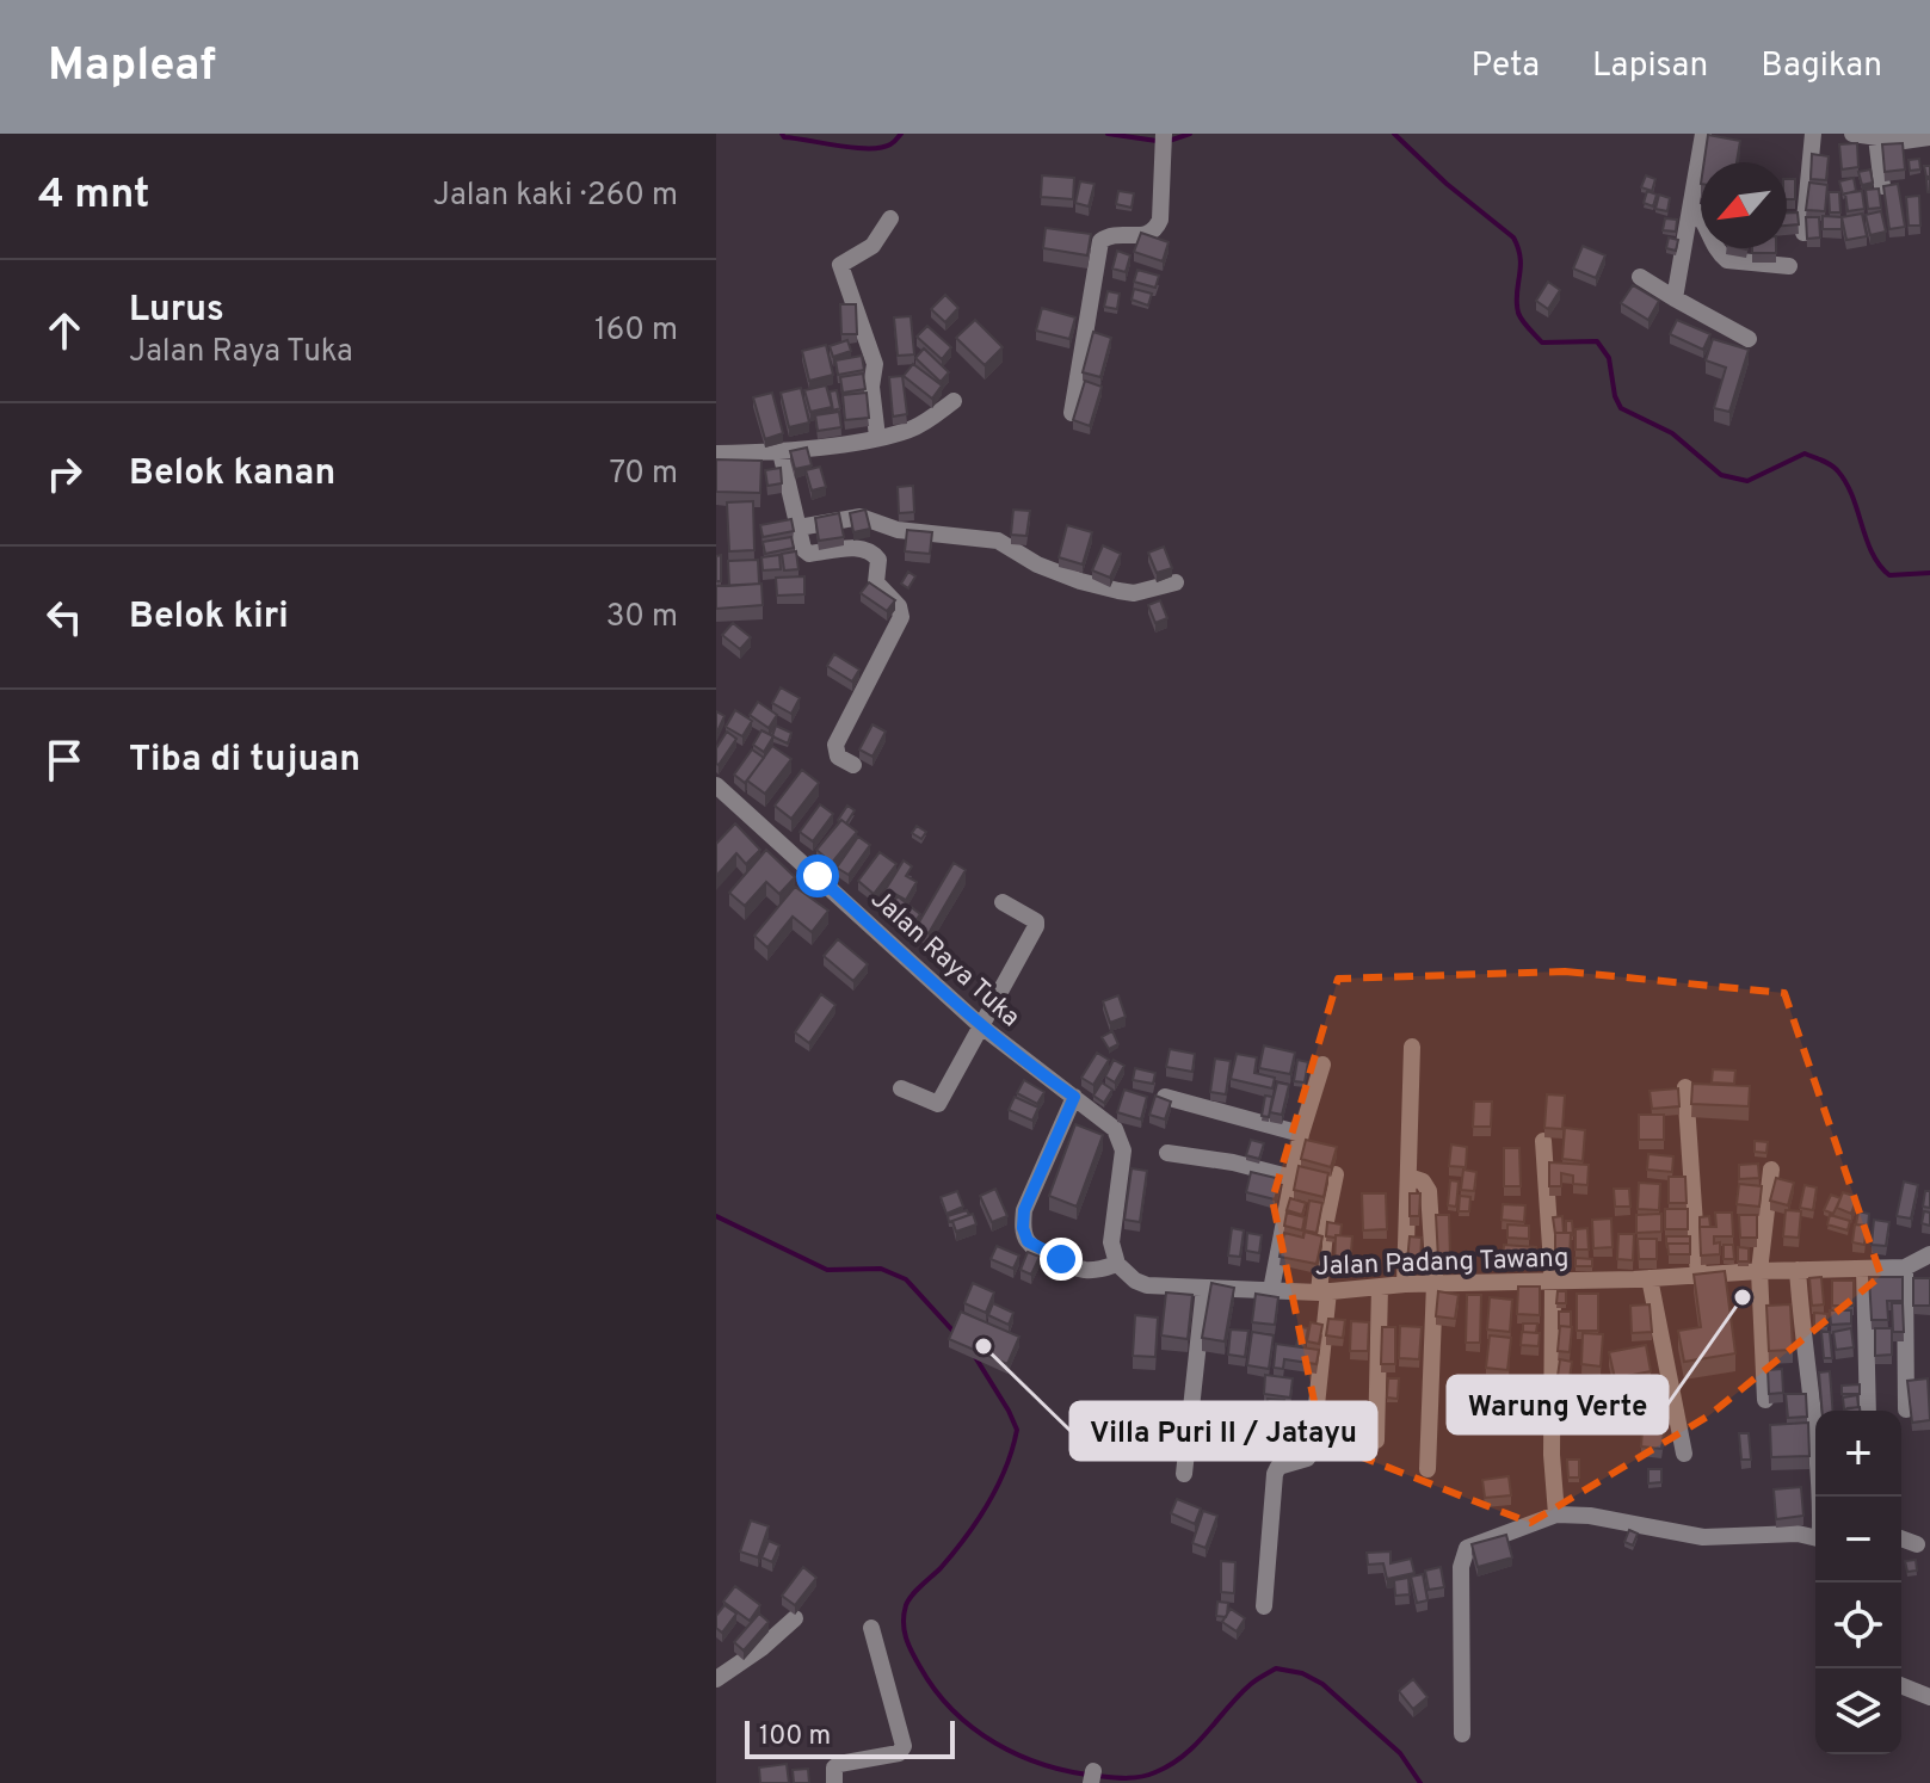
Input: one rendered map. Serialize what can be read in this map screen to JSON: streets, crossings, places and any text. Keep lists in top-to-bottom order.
{
  "streets": {
    "street": ["Jalan Raya Tuka", "Jalan Padang Tawang"]
  },
  "crossings": [
    ["Jalan Raya Tuka", "Jalan Padang Tawang"]
  ],
  "places": ["Warung Verte", "Villa Puri II / Jatayu"],
  "scale_bar": "100 m",
  "north": "bottom left",
  "page": {
    "header": "Mapleaf",
    "nav": ["Peta", "Lapisan", "Bagikan"],
    "heading": ["4 mnt", "Jalan kaki · 260 m"],
    "list": [
      ["Lurus", "Jalan Raya Tuka", "160 m"],
      ["Belok kanan", "70 m"],
      ["Belok kiri", "30 m"],
      "Tiba di tujuan"
    ],
    "map_buttons": ["+", "−"],
    "scale": "100 m"
  }
}
